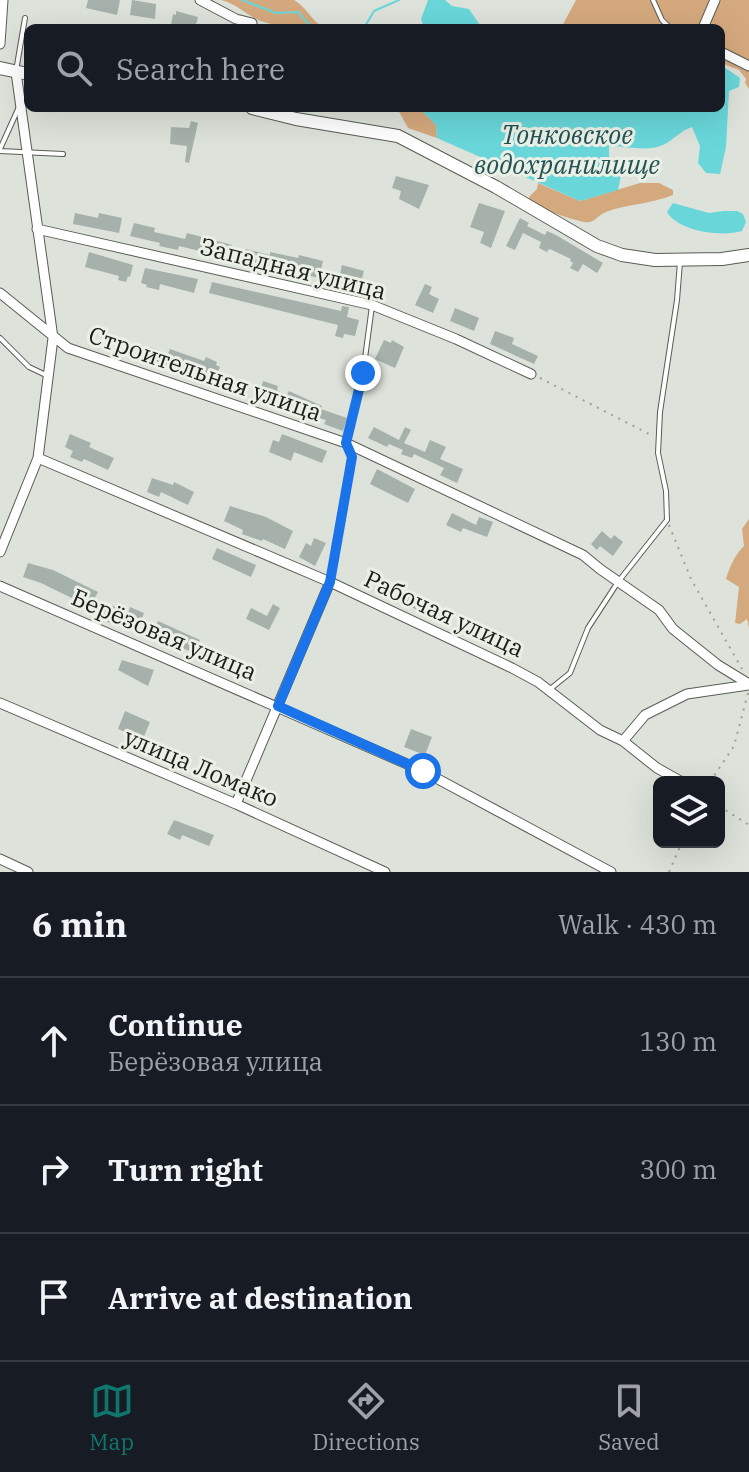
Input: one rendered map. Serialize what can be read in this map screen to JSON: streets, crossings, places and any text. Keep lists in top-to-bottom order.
{
  "streets": {
    "street": [
      "Западная улица",
      "Строительная улица",
      "Рабочая улица",
      "Берёзовая улица",
      "улица Ломако"
    ]
  },
  "water": ["Тонковское водохранилище"],
  "page": {
    "search": "Search here",
    "heading": ["6 min", "Walk · 430 m"],
    "list": [
      ["Continue", "Берёзовая улица", "130 m"],
      ["Turn right", "300 m"],
      "Arrive at destination"
    ],
    "nav": ["Map", "Directions", "Saved"]
  }
}
